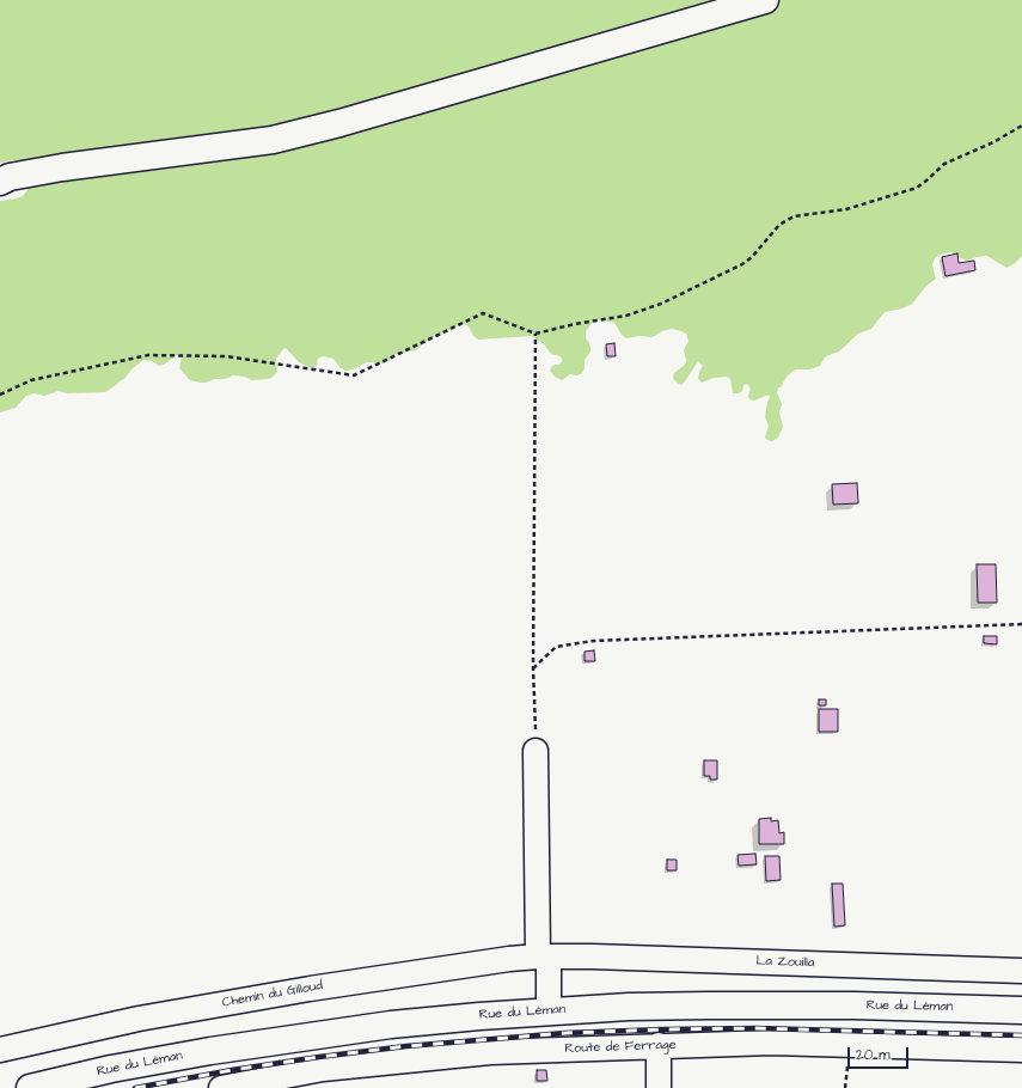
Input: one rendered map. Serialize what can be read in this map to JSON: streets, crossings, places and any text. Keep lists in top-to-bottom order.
{
  "streets": {
    "main road": ["Rue du Léman"],
    "street": ["La Zouilla", "Chemin du Gilloud", "Route de Ferrage"]
  },
  "crossings": [
    ["La Zouilla", "Chemin du Gilloud"]
  ],
  "scale_bar": "20 m"
}
